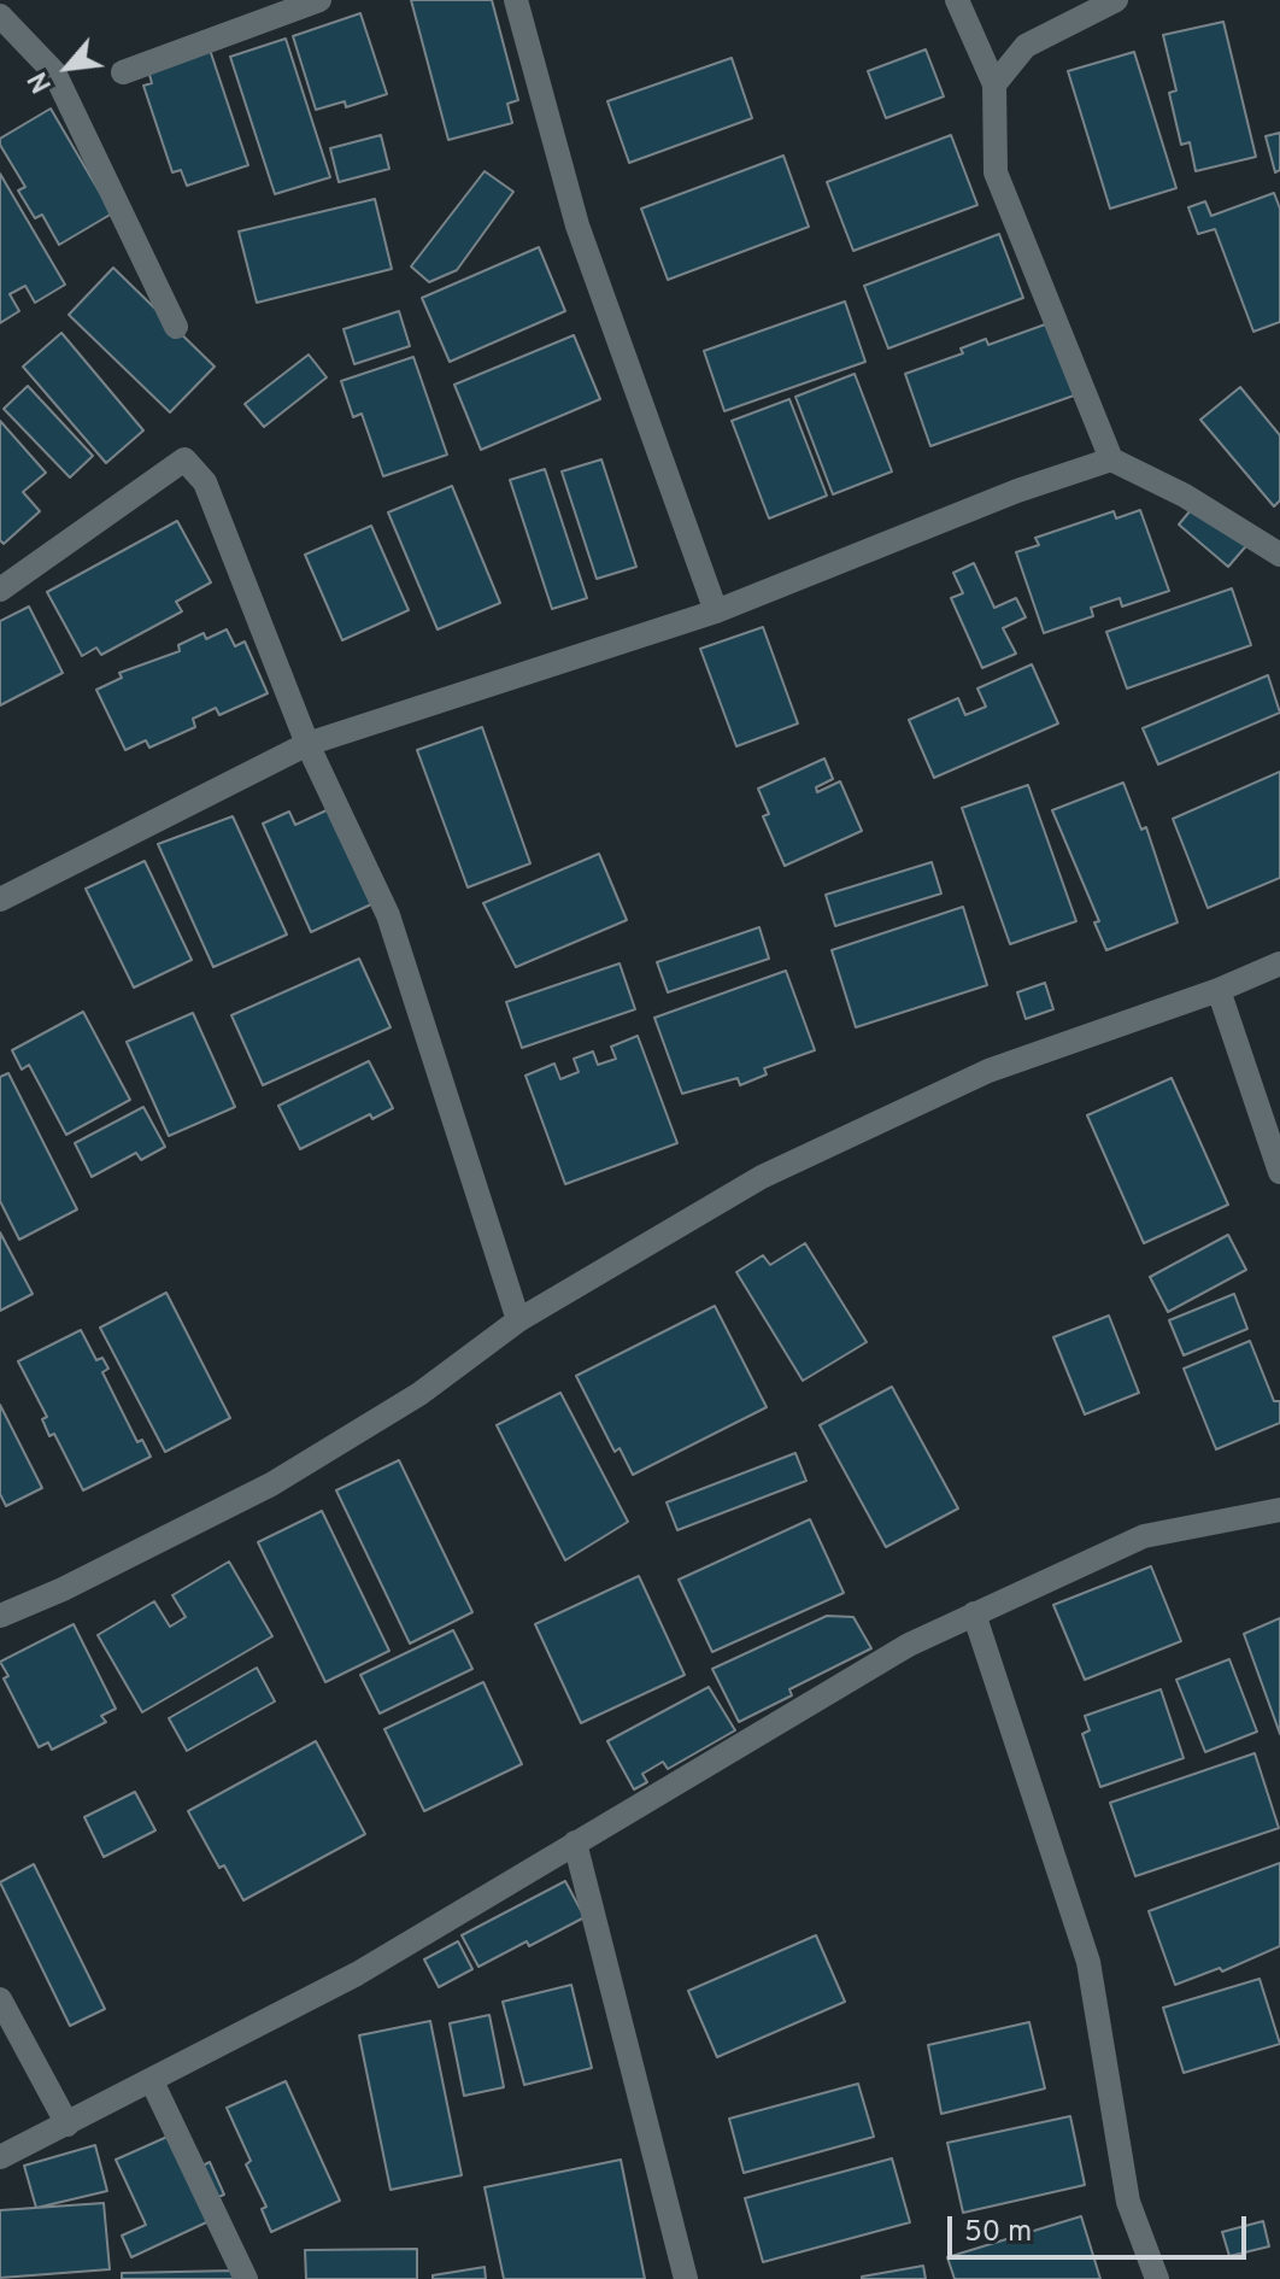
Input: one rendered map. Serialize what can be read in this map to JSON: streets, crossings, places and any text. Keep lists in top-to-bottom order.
{
  "scale_bar": "50 m",
  "north": "bottom left"
}
